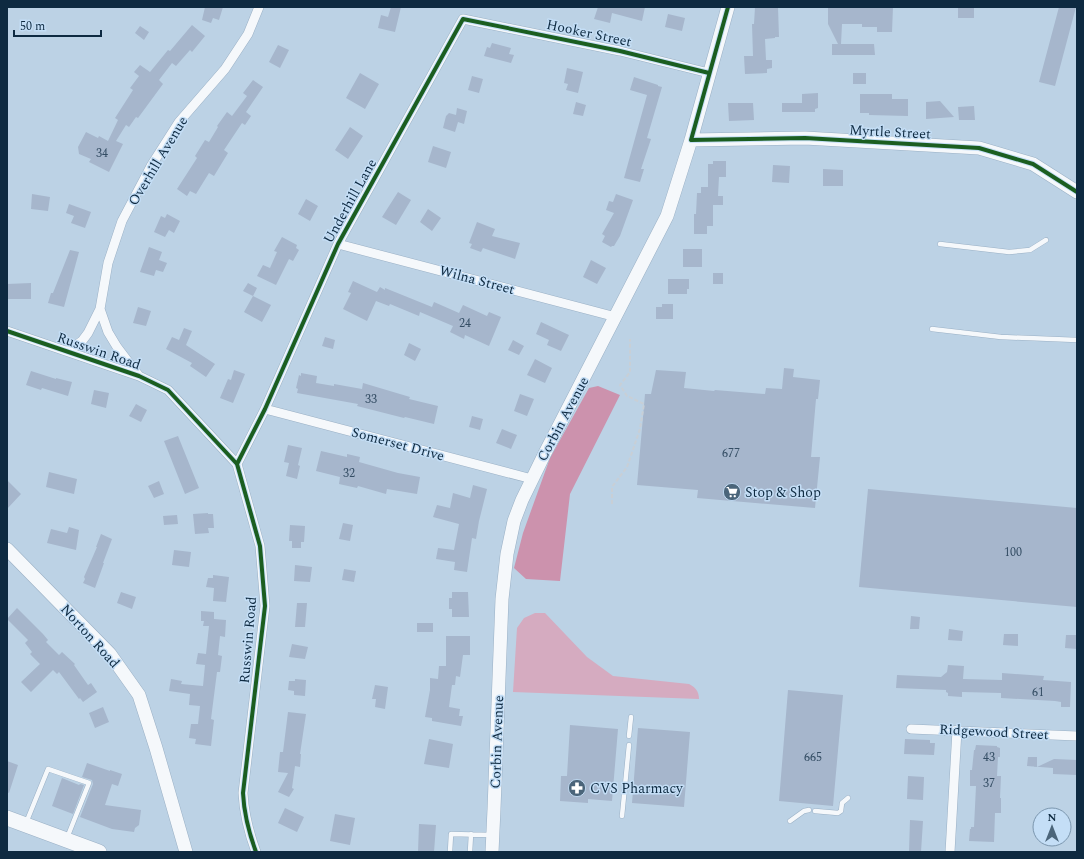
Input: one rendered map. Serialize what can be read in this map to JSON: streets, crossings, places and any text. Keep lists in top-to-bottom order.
{
  "streets": {
    "main road": ["Myrtle Street", "Corbin Avenue", "Norton Road"],
    "street": [
      "Hooker Street",
      "Overhill Avenue",
      "Underhill Lane",
      "Wilna Street",
      "Russwin Road",
      "Somerset Drive",
      "Ridgewood Street"
    ]
  },
  "crossings": [
    ["Hooker Street", "Underhill Lane"],
    ["Hooker Street", "Corbin Avenue"],
    ["Myrtle Street", "Corbin Avenue"],
    ["Overhill Avenue", "Russwin Road"],
    ["Underhill Lane", "Wilna Street"],
    ["Underhill Lane", "Russwin Road"],
    ["Underhill Lane", "Somerset Drive"],
    ["Wilna Street", "Corbin Avenue"],
    ["Corbin Avenue", "Somerset Drive"]
  ],
  "places": {
    "supermarket": ["Stop & Shop"],
    "pharmacy": ["CVS Pharmacy"]
  },
  "house_numbers": [
    "34",
    "24",
    "33",
    "677",
    "32",
    "100",
    "61",
    "665",
    "43",
    "37"
  ],
  "scale_bar": "50 m",
  "north": "top"
}
